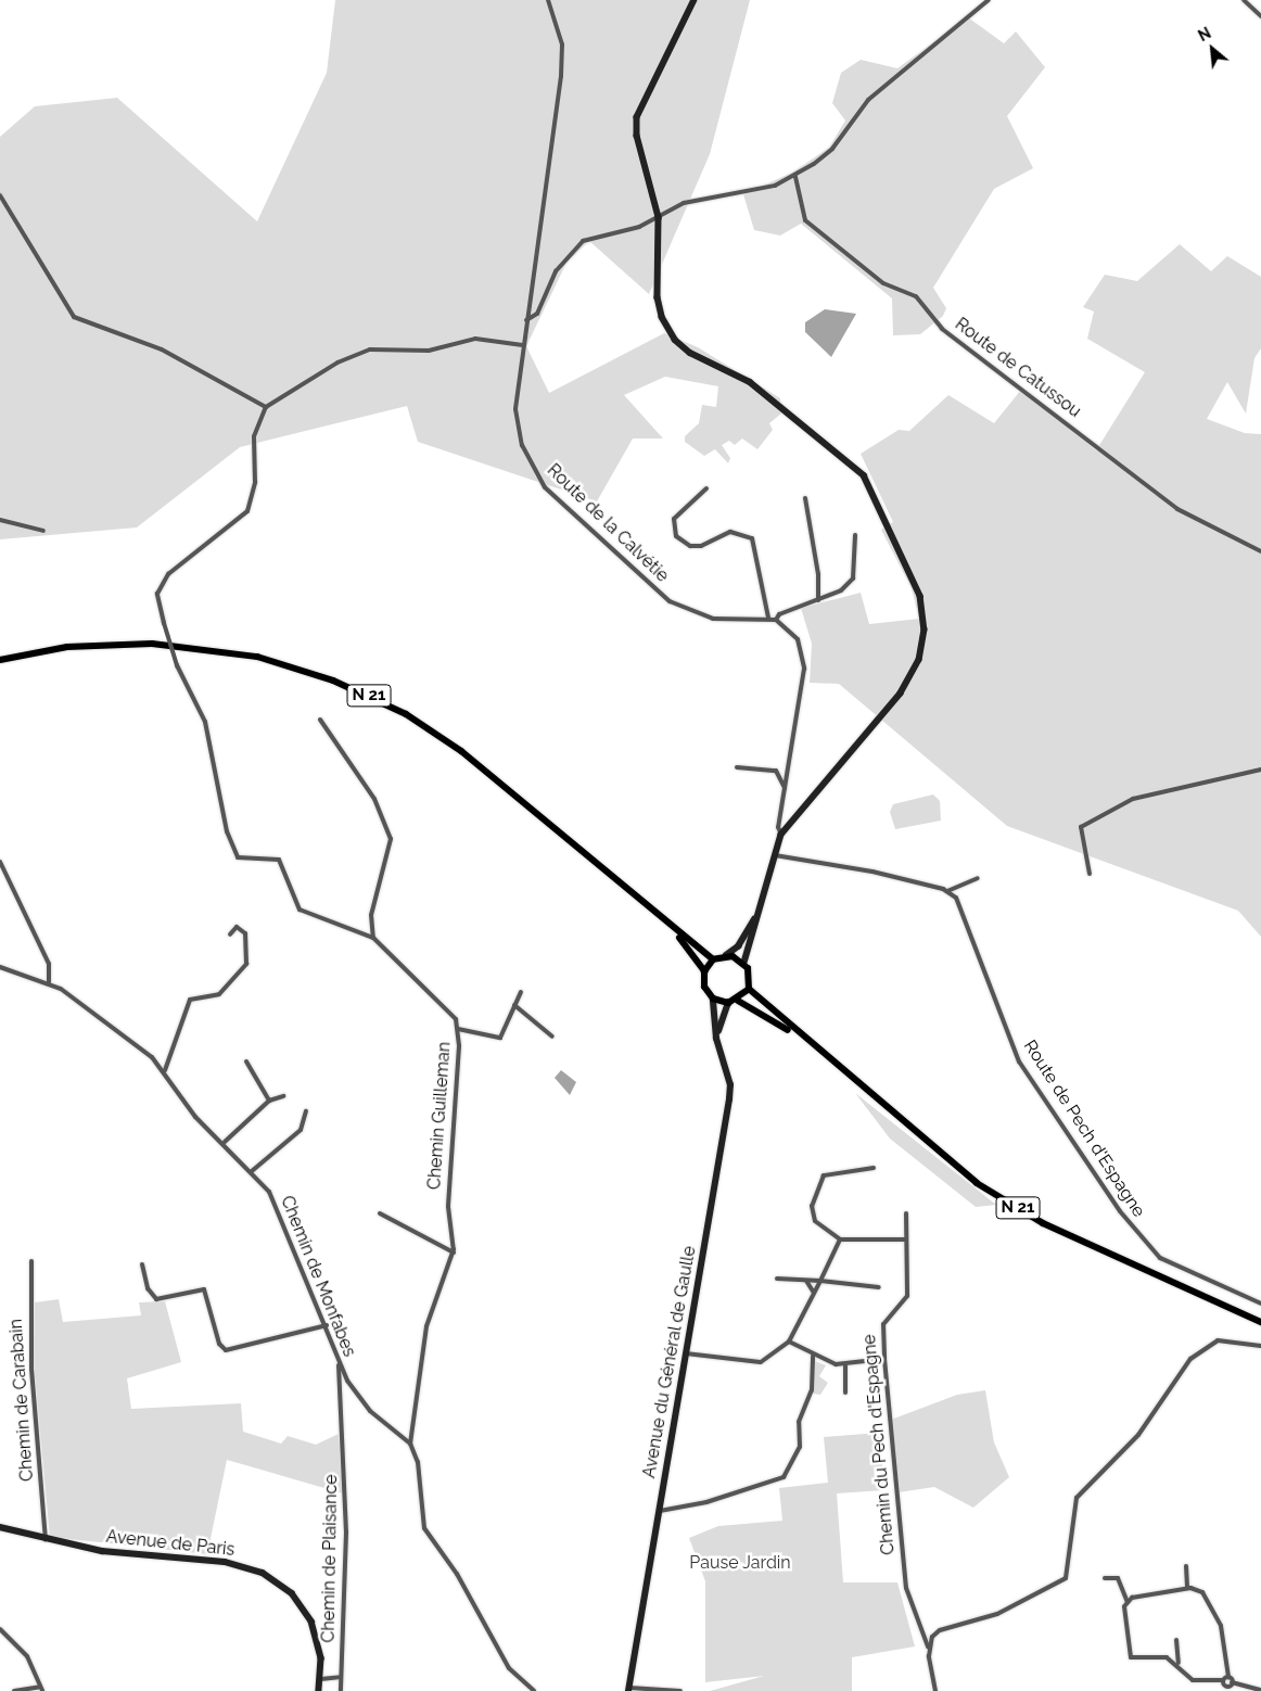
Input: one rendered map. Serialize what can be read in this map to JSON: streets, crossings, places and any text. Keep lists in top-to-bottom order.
{
  "streets": {
    "main road": ["N 21", "Avenue du Général de Gaulle", "Avenue de Paris"],
    "street": [
      "Route de Catussou",
      "Route de la Calvétie",
      "Chemin Guilleman",
      "Route de Pech d'Espagne",
      "Chemin de Monfabes",
      "Chemin de Carabain",
      "Chemin du Pech d'Espagne",
      "Chemin de Plaisance"
    ]
  },
  "crossings": [
    ["N 21", "Avenue du Général de Gaulle"],
    ["Chemin Guilleman", "Chemin de Monfabes"],
    ["Chemin de Monfabes", "Chemin de Plaisance"],
    ["Chemin de Carabain", "Avenue de Paris"]
  ],
  "parks": ["Pause Jardin"],
  "north": "top left"
}
